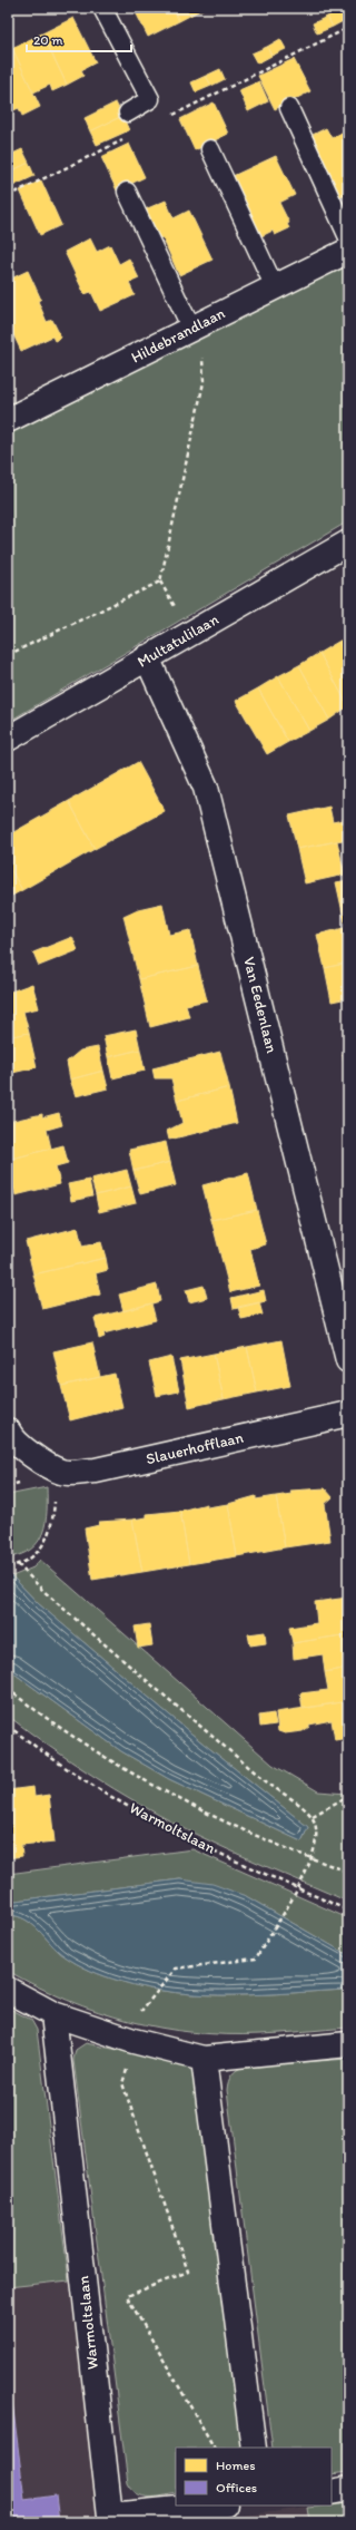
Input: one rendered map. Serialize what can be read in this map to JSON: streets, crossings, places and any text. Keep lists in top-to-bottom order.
{
  "streets": {
    "street": [
      "Hildebrandlaan",
      "Multatulilaan",
      "Van Eedenlaan",
      "Slauerhofflaan",
      "Warmoltslaan"
    ]
  },
  "crossings": [
    ["Multatulilaan", "Van Eedenlaan"]
  ],
  "legend": ["Homes", "Offices"],
  "scale_bar": "20 m"
}
